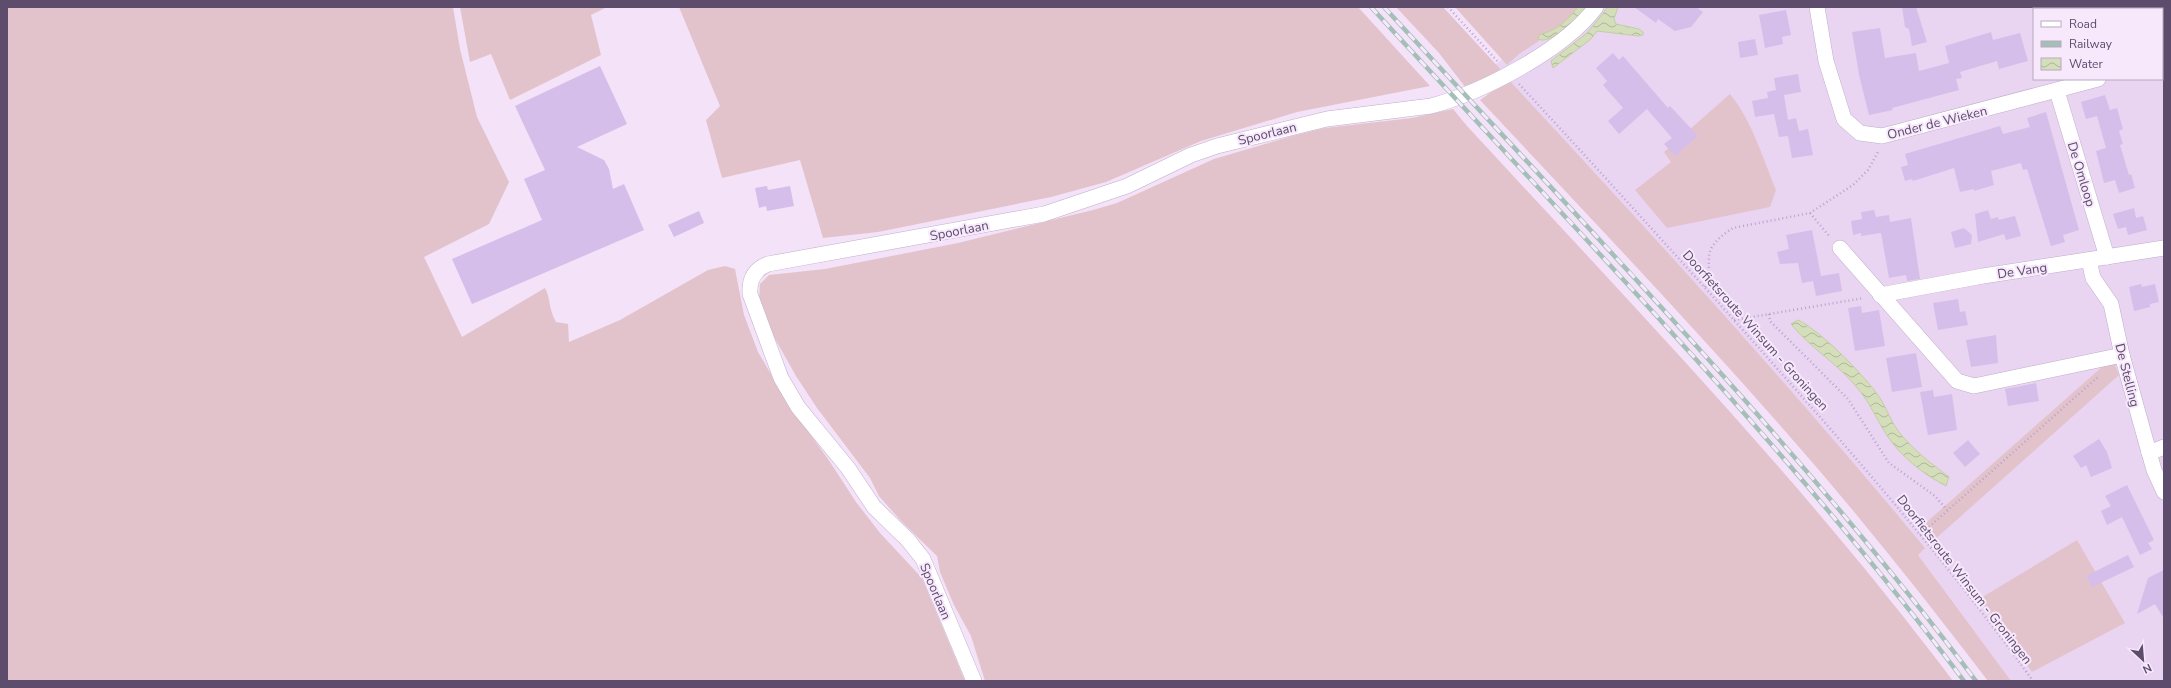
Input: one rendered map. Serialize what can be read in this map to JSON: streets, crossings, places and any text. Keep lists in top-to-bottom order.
{
  "streets": {
    "street": [
      "Onder de Wieken",
      "Spoorlaan",
      "De Omloop",
      "De Vang",
      "De Stelling"
    ],
    "path": ["Doorfietsroute Winsum - Groningen"]
  },
  "crossings": [
    ["Onder de Wieken", "De Omloop"],
    ["Spoorlaan", "Doorfietsroute Winsum - Groningen"],
    ["De Omloop", "De Vang"],
    ["De Vang", "De Stelling"]
  ],
  "legend": ["Road", "Railway", "Water"],
  "north": "bottom right"
}
